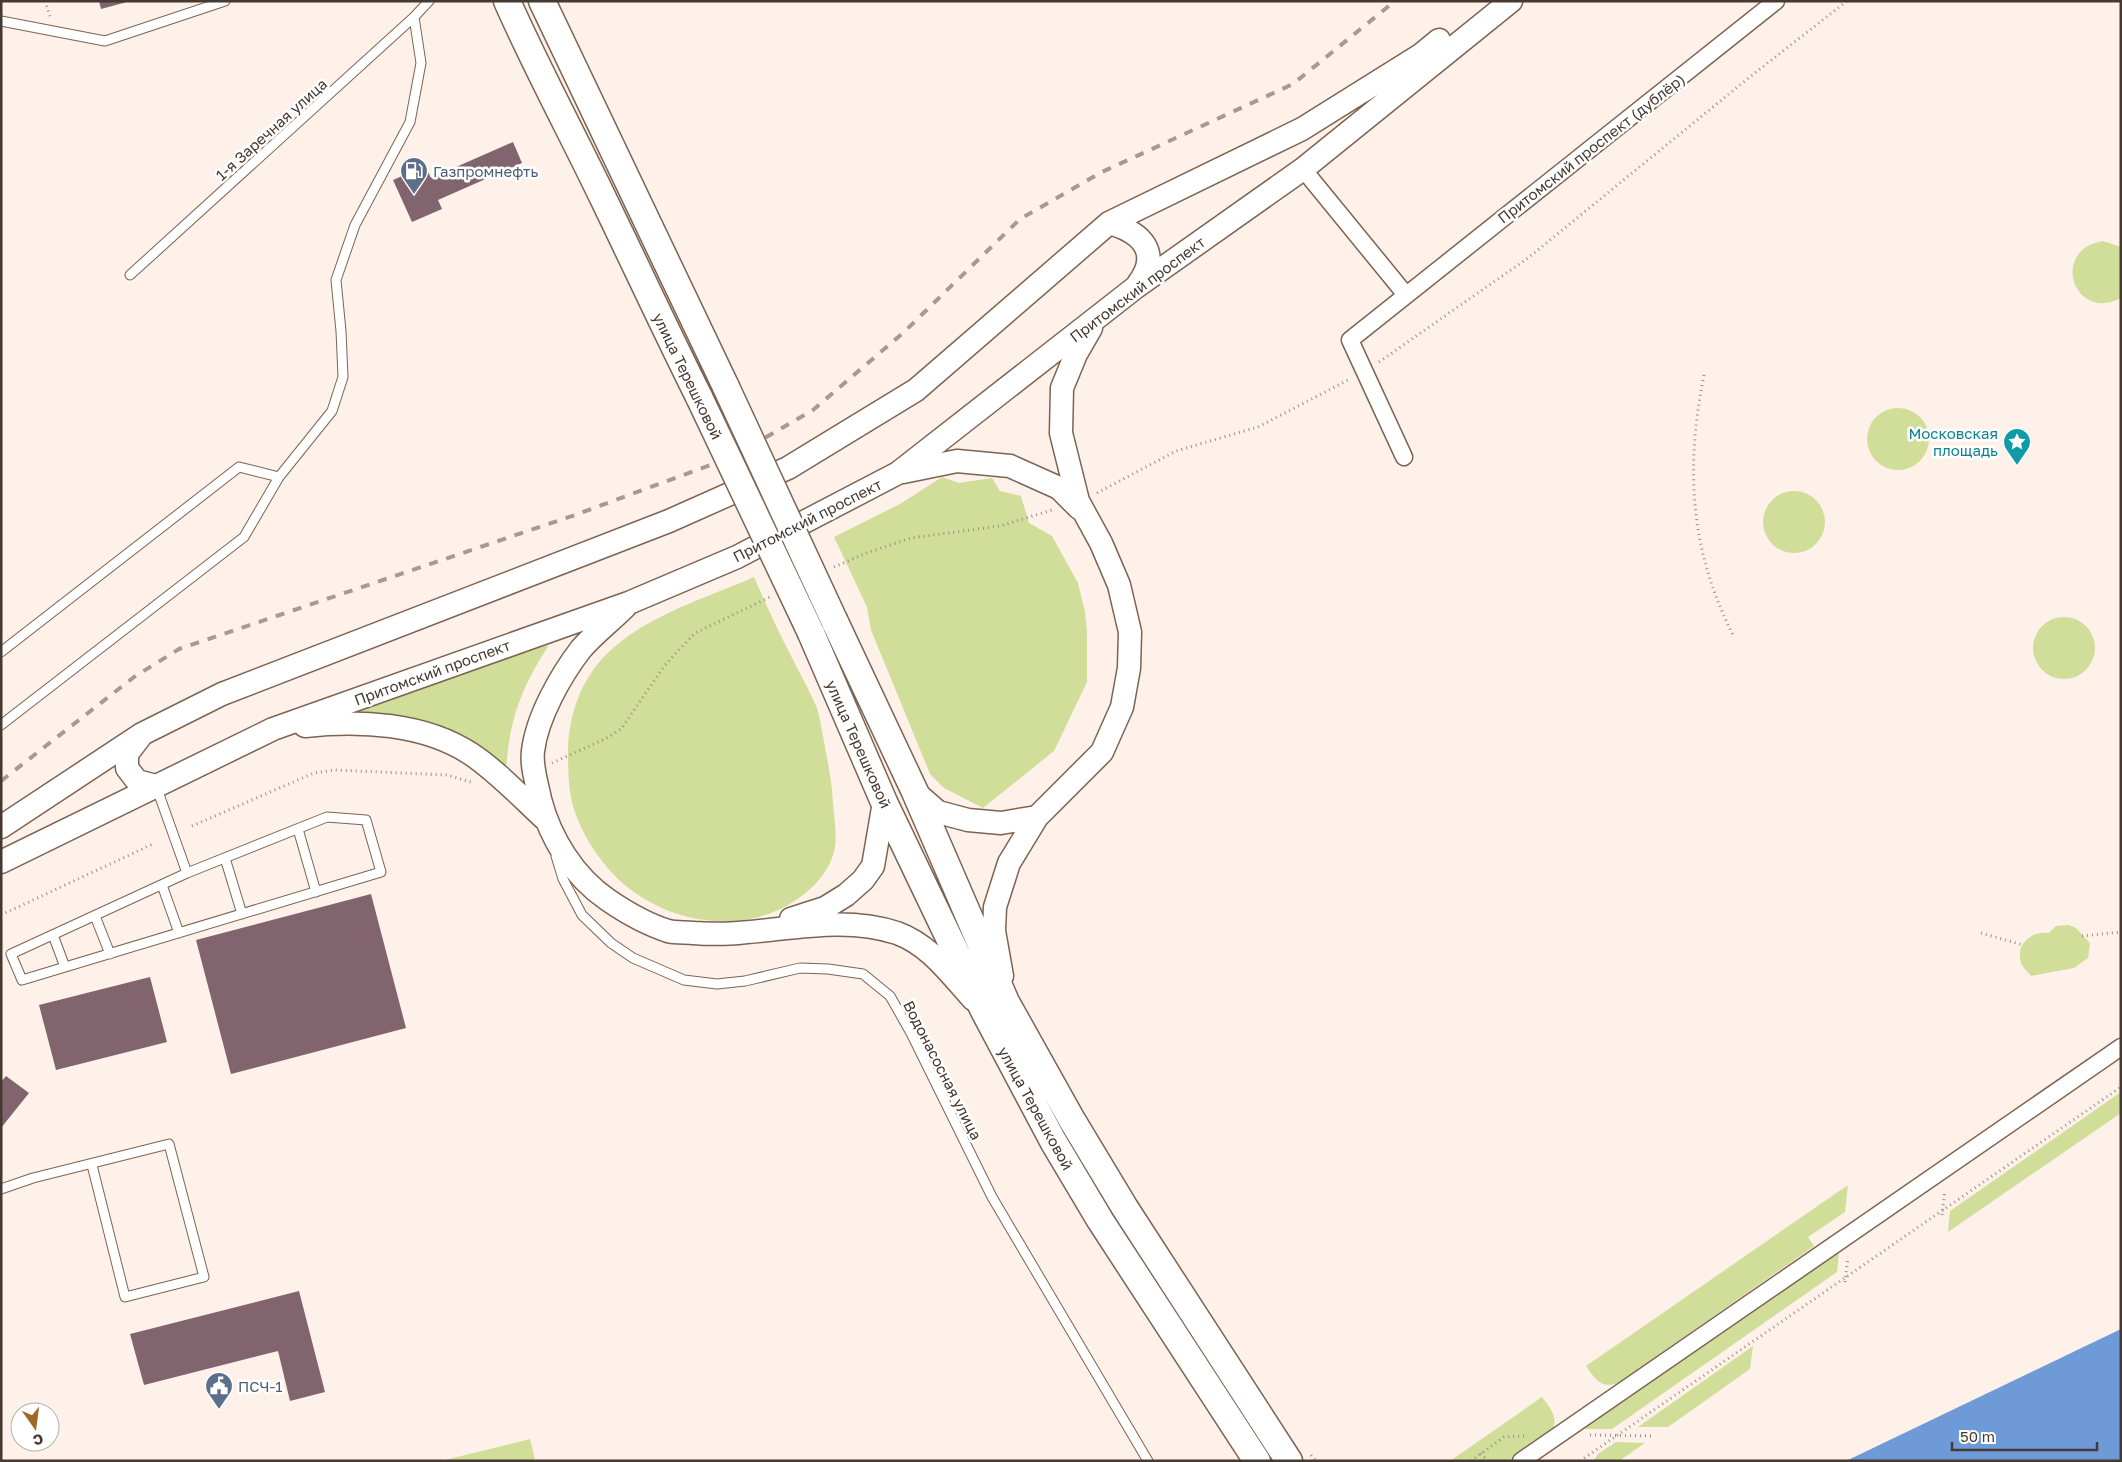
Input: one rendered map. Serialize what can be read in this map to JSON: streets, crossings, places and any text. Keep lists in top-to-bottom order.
{
  "streets": {
    "main road": ["Притомский проспект", "улица Терешковой"],
    "street": ["Притомский проспект (дублёр)"],
    "lane": ["1-я Заречная улица", "Водонасосная улица"]
  },
  "places": {
    "fuel station": ["Газпромнефть"],
    "place": ["Московская площадь"],
    "public building": ["ПСЧ-1"]
  },
  "scale_bar": "50 m",
  "north": "bottom"
}
